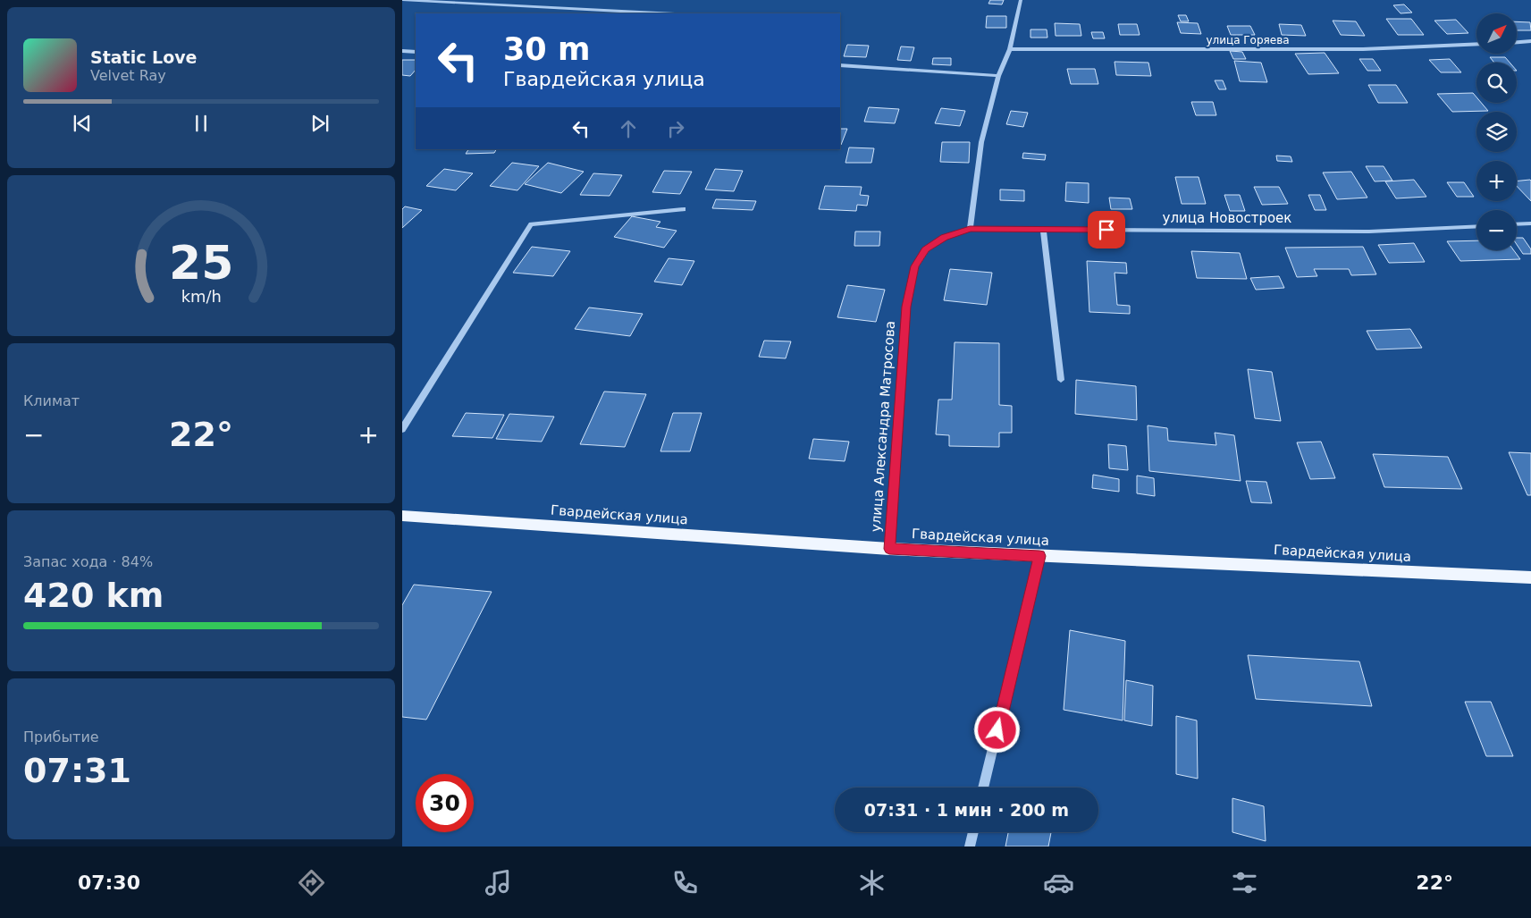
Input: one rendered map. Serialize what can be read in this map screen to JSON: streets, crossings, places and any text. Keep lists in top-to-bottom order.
{
  "streets": {
    "main road": ["Гвардейская улица"],
    "street": ["улица Горяева", "улица Новостроек", "улица Александра Матросова"]
  },
  "crossings": [
    ["улица Новостроек", "улица Александра Матросова"],
    ["улица Александра Матросова", "Гвардейская улица"]
  ],
  "north": "top right",
  "page": {
    "map_buttons": ["+", "−"],
    "turn": ["30 m", "Гвардейская улица"],
    "song": ["Static Love", "Velvet Ray"],
    "tile": [
      "Климат",
      ["Запас хода · 84%", "420 km"],
      ["Прибытие", "07:31"]
    ],
    "heat": ["−", "22°", "+"],
    "limit": "30",
    "trip": "07:31 · 1 мин · 200 m",
    "tabs": ["07:30", "22°"],
    "gauge": ["25", "km/h"]
  }
}
